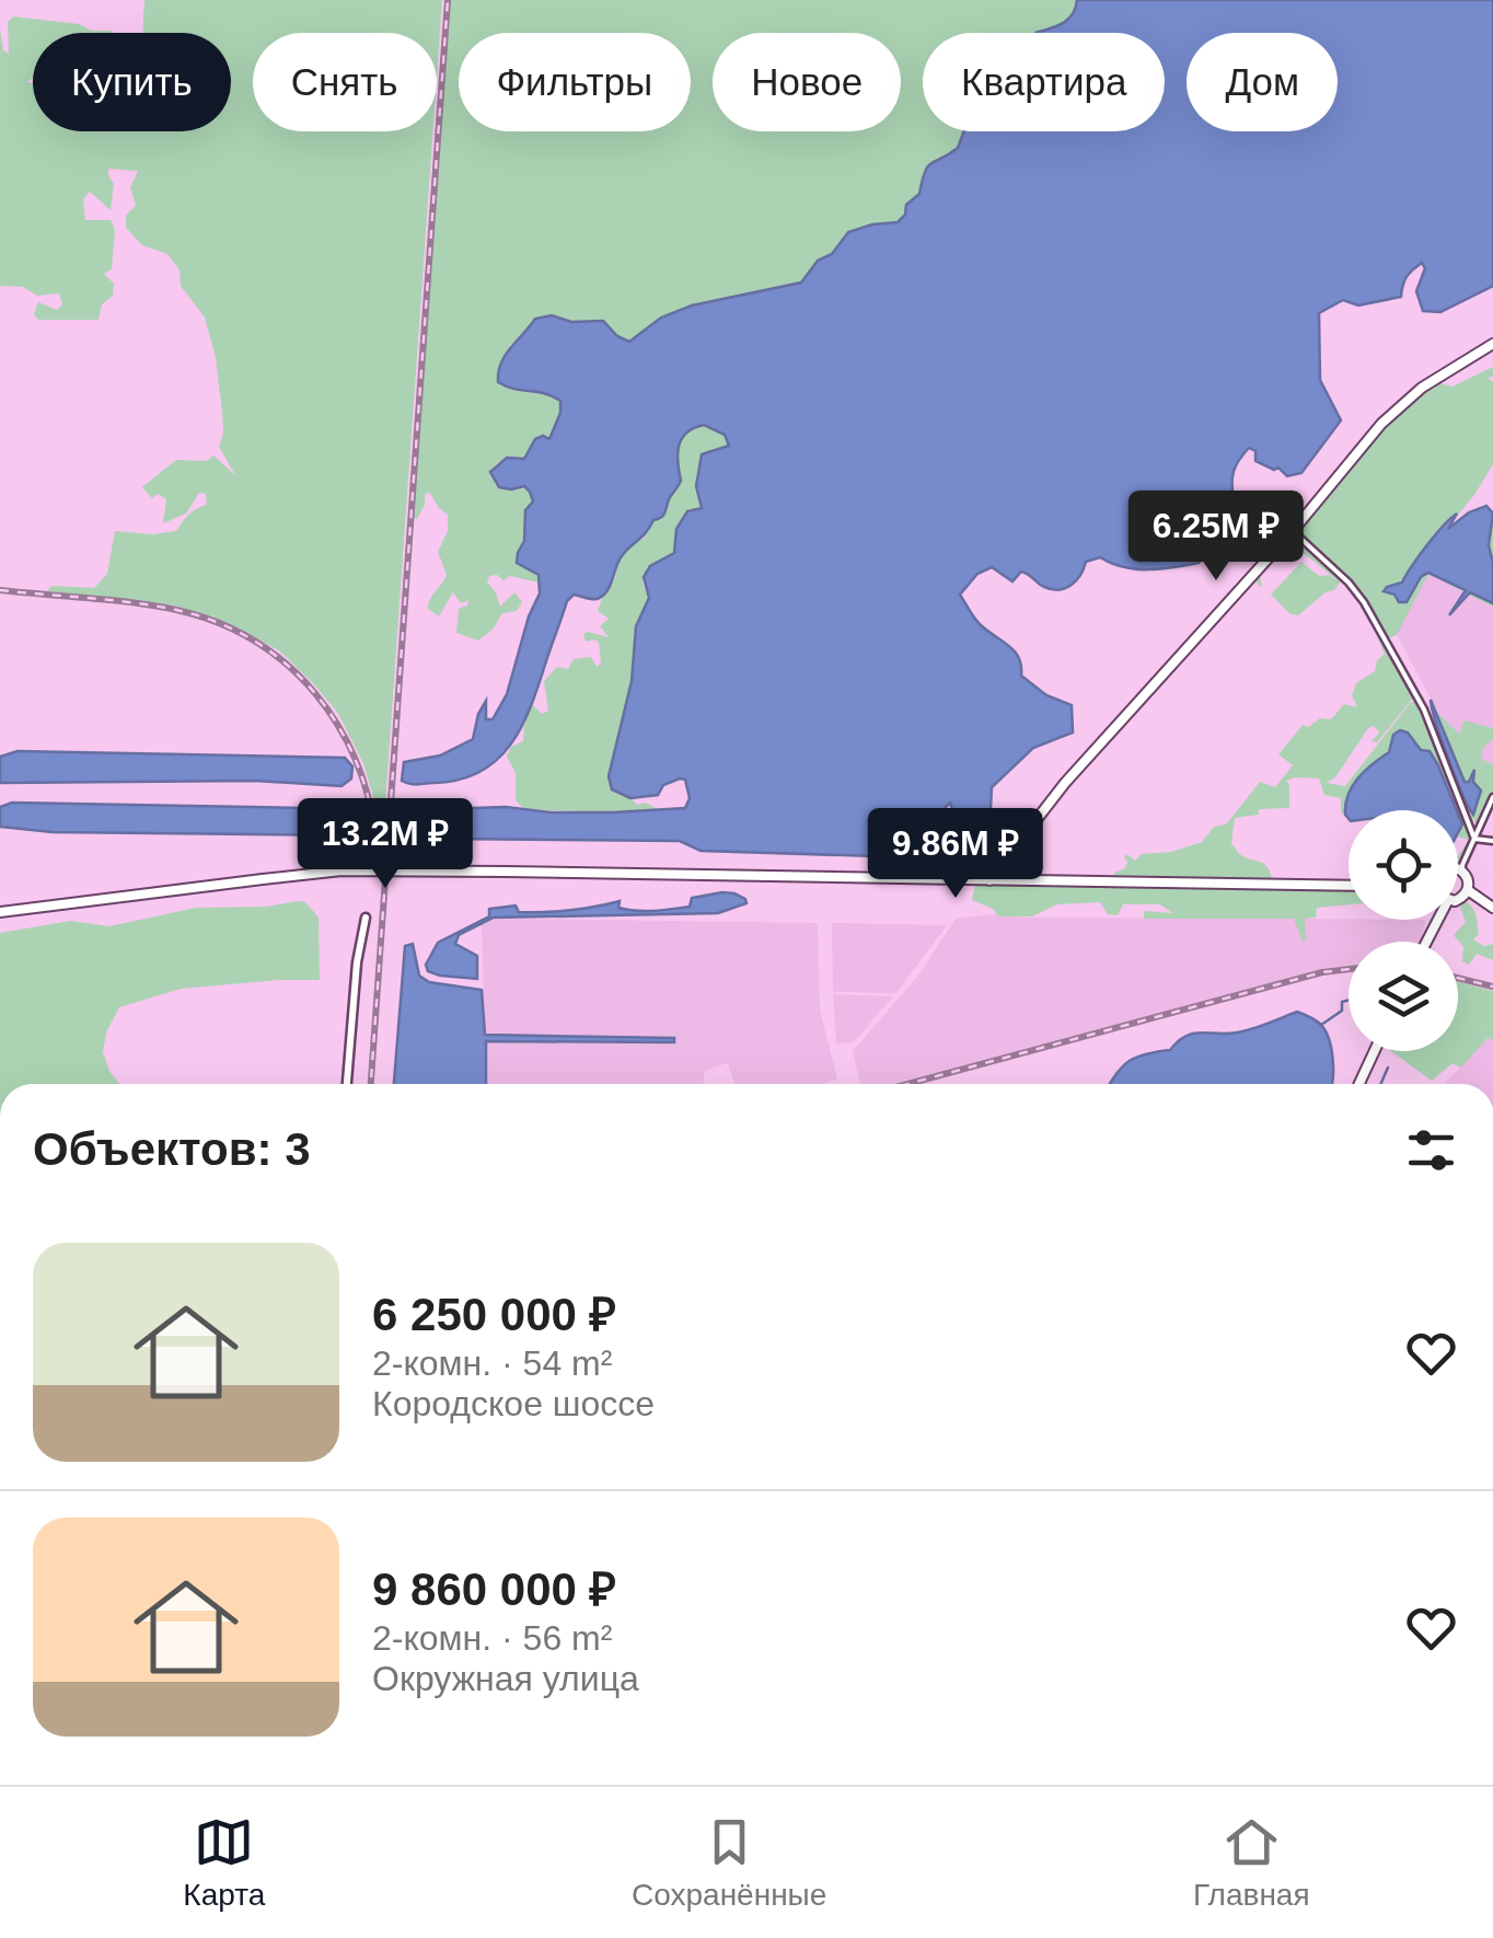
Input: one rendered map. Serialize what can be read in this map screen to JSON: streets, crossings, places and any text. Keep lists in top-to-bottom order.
{
  "page": {
    "chip": [
      "Купить",
      "Снять",
      "Фильтры",
      "Новое",
      "Квартира",
      "Дом"
    ],
    "price": ["6.25M ₽", "13.2M ₽", "9.86M ₽"],
    "heading": "Объектов: 3",
    "list": [
      {
        "name": "6 250 000 ₽",
        "note": "2-комн. · 54 m² · Кородское шоссе"
      },
      {
        "name": "9 860 000 ₽",
        "note": "2-комн. · 56 m² · Окружная улица"
      }
    ],
    "tabs": ["Карта", "Сохранённые", "Главная"]
  }
}
